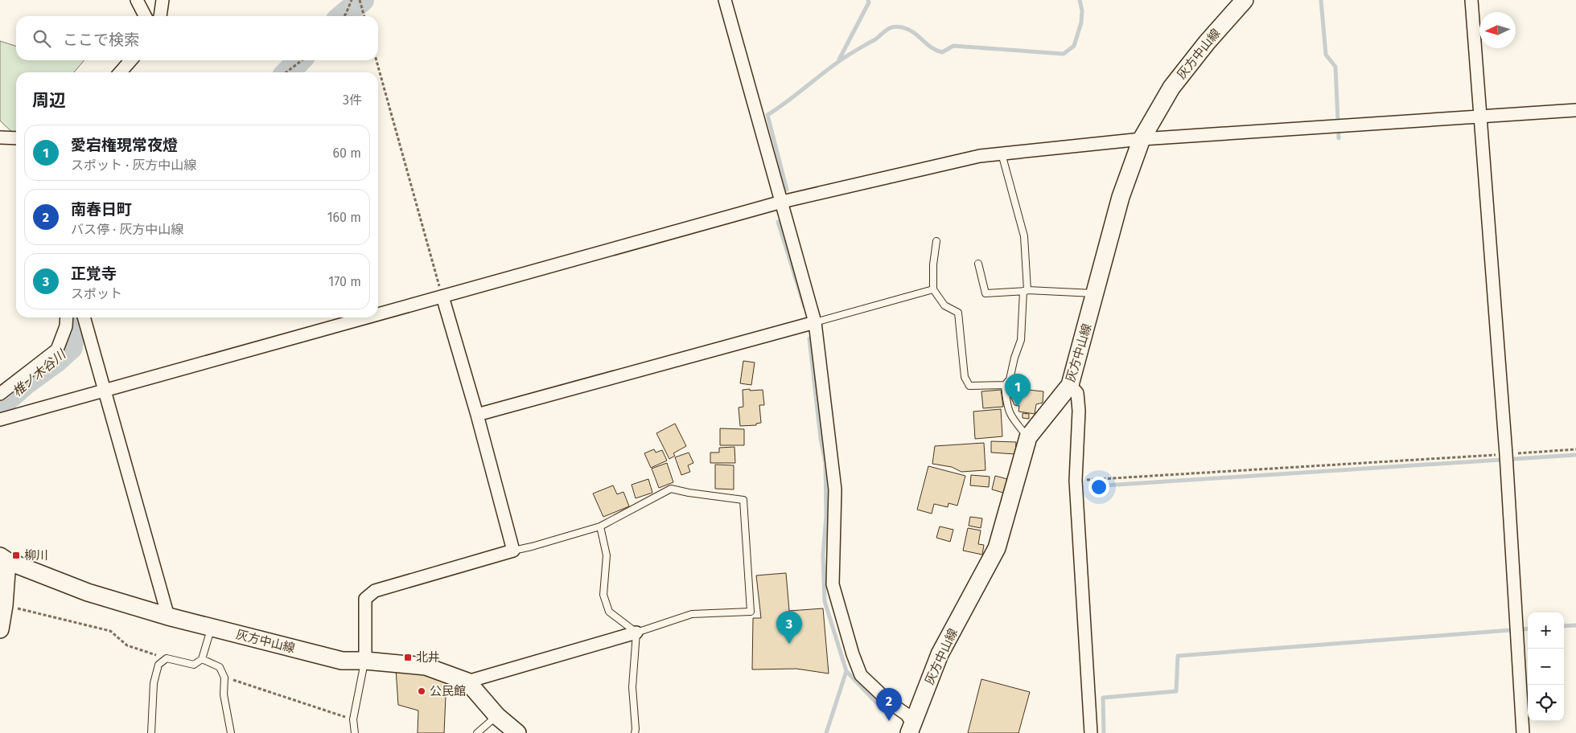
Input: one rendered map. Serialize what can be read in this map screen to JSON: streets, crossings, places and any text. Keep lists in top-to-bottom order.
{
  "streets": {
    "main road": ["灰方中山線"]
  },
  "water": ["椎ノ木谷川"],
  "places": {
    "transit": ["柳川", "北井"],
    "other": ["公民館"]
  },
  "north": "left",
  "page": {
    "search": "ここで検索",
    "heading": ["周辺", "3件"],
    "list": [
      {
        "mark": "1",
        "name": "愛宕権現常夜燈",
        "note": "スポット · 灰方中山線",
        "value": "60 m"
      },
      {
        "mark": "2",
        "name": "南春日町",
        "note": "バス停 · 灰方中山線",
        "value": "160 m"
      },
      {
        "mark": "3",
        "name": "正覚寺",
        "note": "スポット",
        "value": "170 m"
      }
    ],
    "pins": ["1", "3", "2"],
    "map_buttons": ["+", "−"]
  }
}
